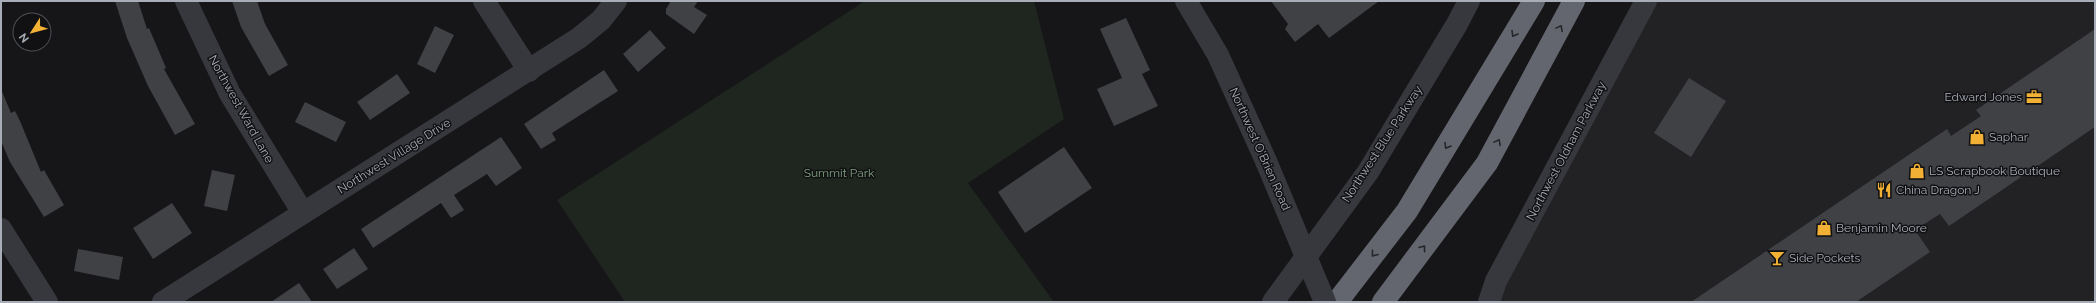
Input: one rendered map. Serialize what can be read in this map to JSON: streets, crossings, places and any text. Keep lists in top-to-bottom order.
{
  "streets": {
    "street": [
      "Northwest Ward Lane",
      "Northwest Blue Parkway",
      "Northwest O'Brien Road",
      "Northwest Oldham Parkway",
      "Northwest Village Drive"
    ]
  },
  "crossings": [
    ["Northwest Ward Lane", "Northwest Village Drive"]
  ],
  "parks": ["Summit Park"],
  "places": {
    "office": ["Edward Jones"],
    "shop": ["Saphar", "LS Scrapbook Boutique", "Benjamin Moore"],
    "restaurant": ["China Dragon J"],
    "bar": ["Side Pockets"]
  },
  "north": "bottom left"
}
